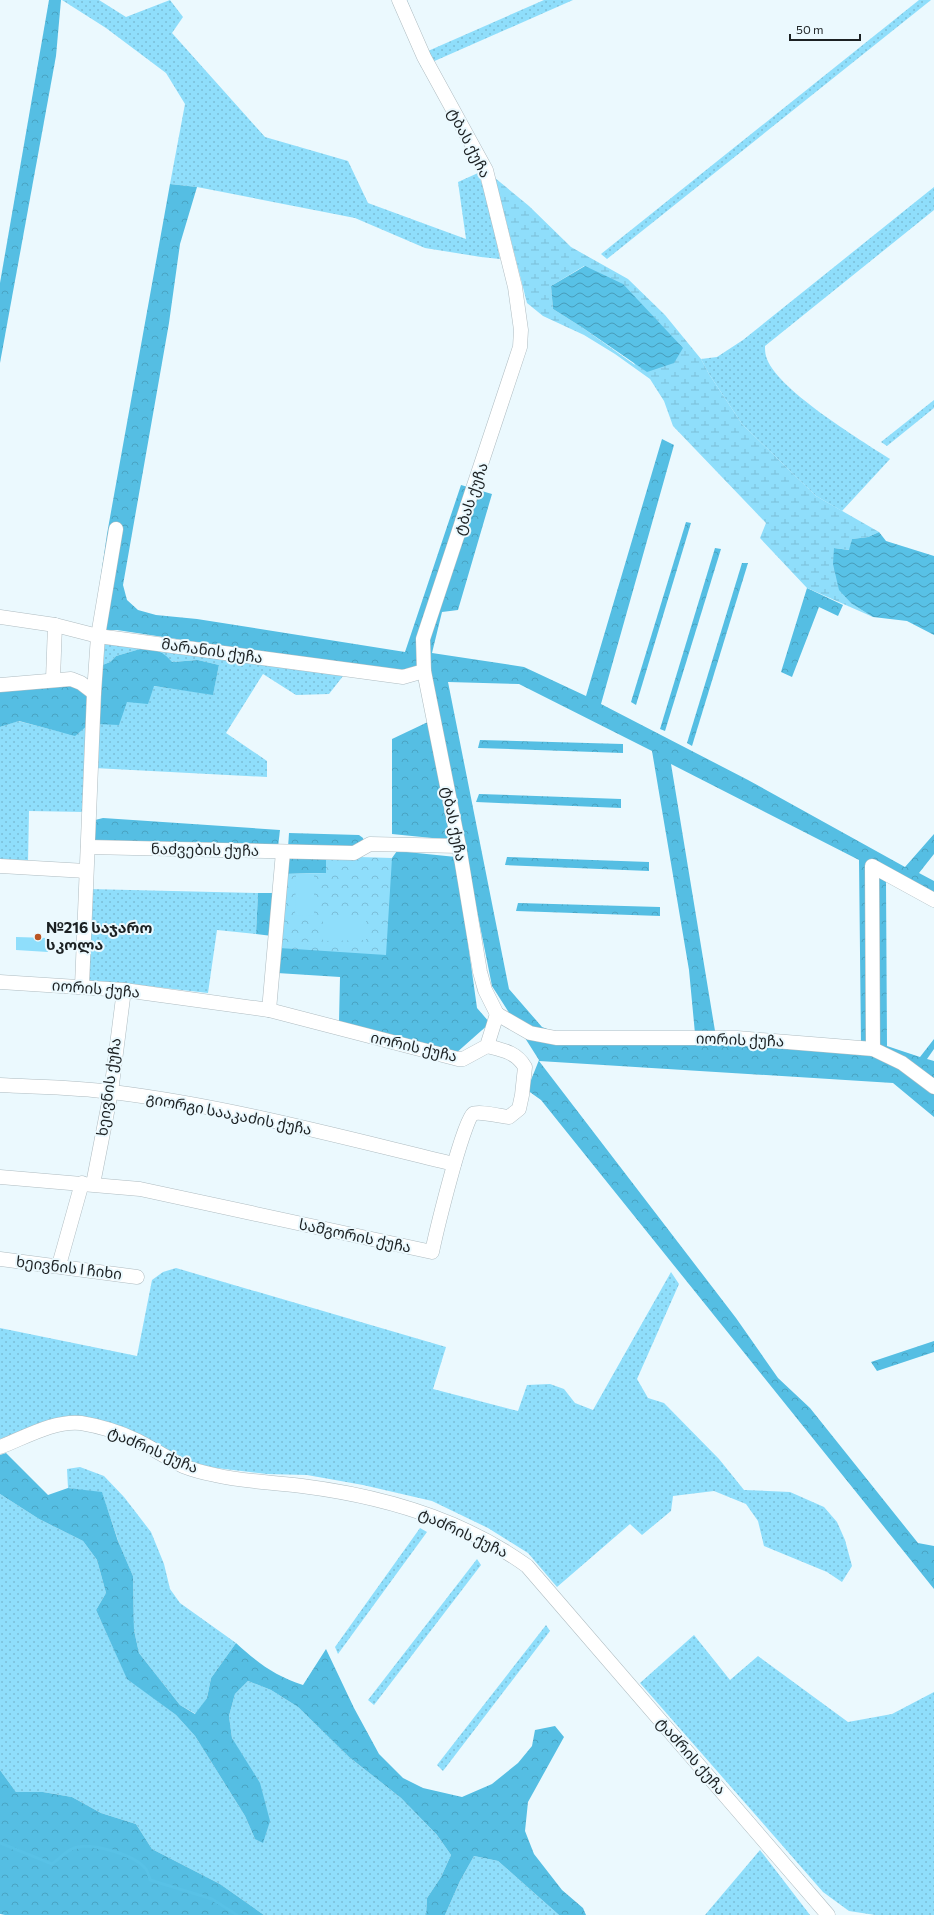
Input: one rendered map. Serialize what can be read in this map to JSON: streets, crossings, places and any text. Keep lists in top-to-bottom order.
{
  "streets": {
    "street": [
      "ტბას ქუჩა",
      "მარანის ქუჩა",
      "ნაძვების ქუჩა",
      "იორის ქუჩა",
      "ხეივნის ქუჩა",
      "გიორგი სააკაძის ქუჩა",
      "სამგორის ქუჩა",
      "ხეივნის I ჩიხი",
      "ტაძრის ქუჩა"
    ]
  },
  "crossings": [
    ["ტბას ქუჩა", "მარანის ქუჩა"],
    ["ტბას ქუჩა", "ნაძვების ქუჩა"],
    ["ტბას ქუჩა", "იორის ქუჩა"],
    ["იორის ქუჩა", "ხეივნის ქუჩა"],
    ["იორის ქუჩა", "სამგორის ქუჩა"],
    ["ხეივნის ქუჩა", "გიორგი სააკაძის ქუჩა"],
    ["ხეივნის ქუჩა", "სამგორის ქუჩა"],
    ["ხეივნის ქუჩა", "ხეივნის I ჩიხი"],
    ["გიორგი სააკაძის ქუჩა", "სამგორის ქუჩა"]
  ],
  "places": ["№216 საჯარო სკოლა"],
  "scale_bar": "50 m"
}
